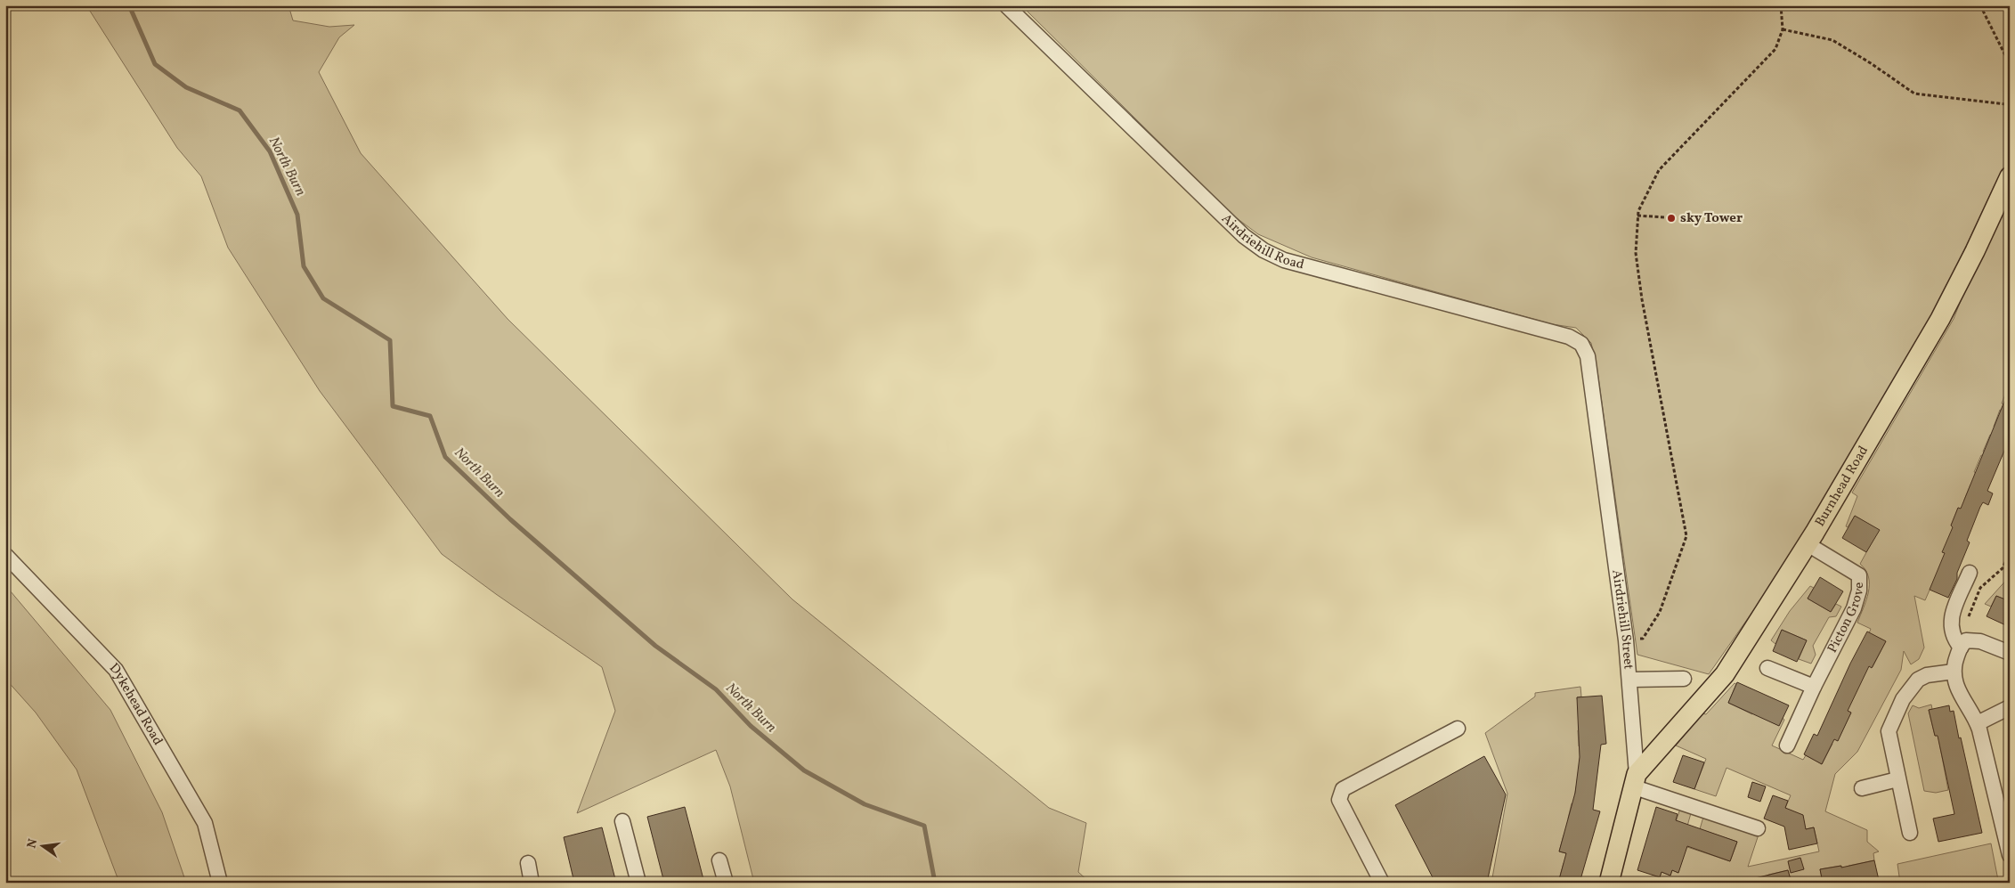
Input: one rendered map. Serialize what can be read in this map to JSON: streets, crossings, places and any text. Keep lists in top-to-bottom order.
{
  "streets": {
    "main road": ["Burnhead Road", "Airdriehill Street"],
    "street": ["Airdriehill Road", "Picton Grove", "Dykehead Road"]
  },
  "crossings": [
    ["Airdriehill Road", "Airdriehill Street"],
    ["Burnhead Road", "Picton Grove"],
    ["Burnhead Road", "Airdriehill Street"]
  ],
  "water": ["North Burn"],
  "places": ["sky Tower"],
  "north": "left"
}
